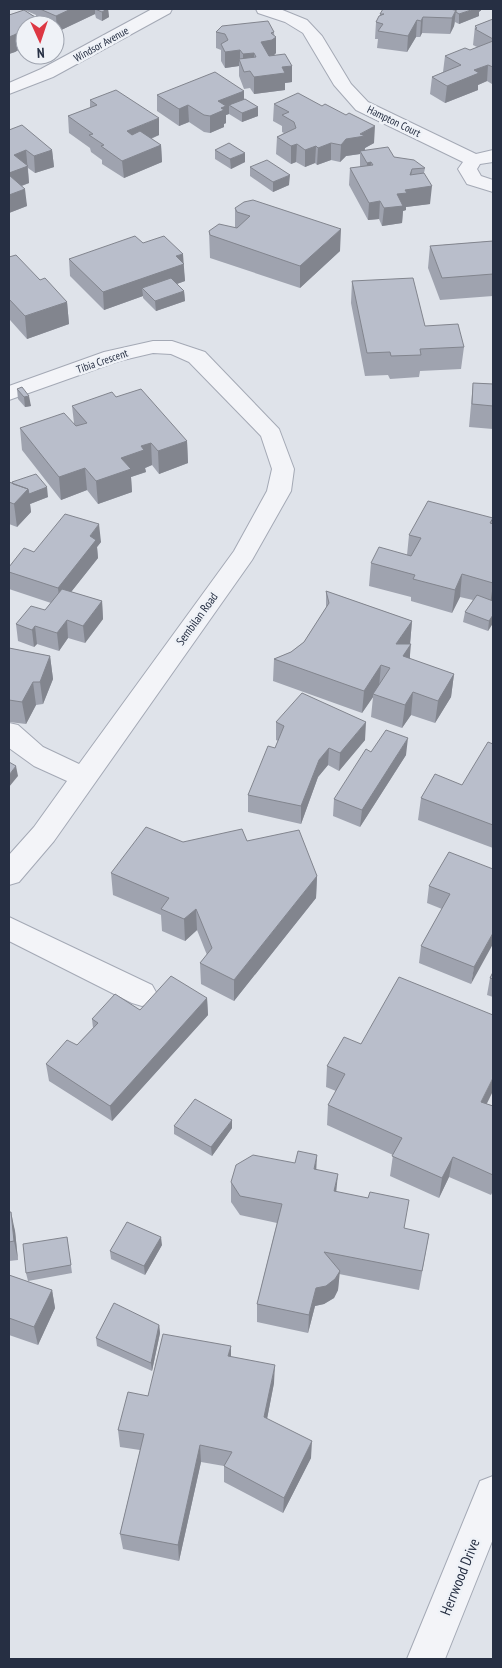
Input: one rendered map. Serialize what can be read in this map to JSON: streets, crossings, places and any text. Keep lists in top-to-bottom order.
{
  "streets": {
    "street": [
      "Windsor Avenue",
      "Hampton Court",
      "Tibia Crescent",
      "Sembilan Road",
      "Herrwood Drive"
    ]
  },
  "crossings": [
    ["Tibia Crescent", "Sembilan Road"]
  ],
  "north": "bottom"
}
